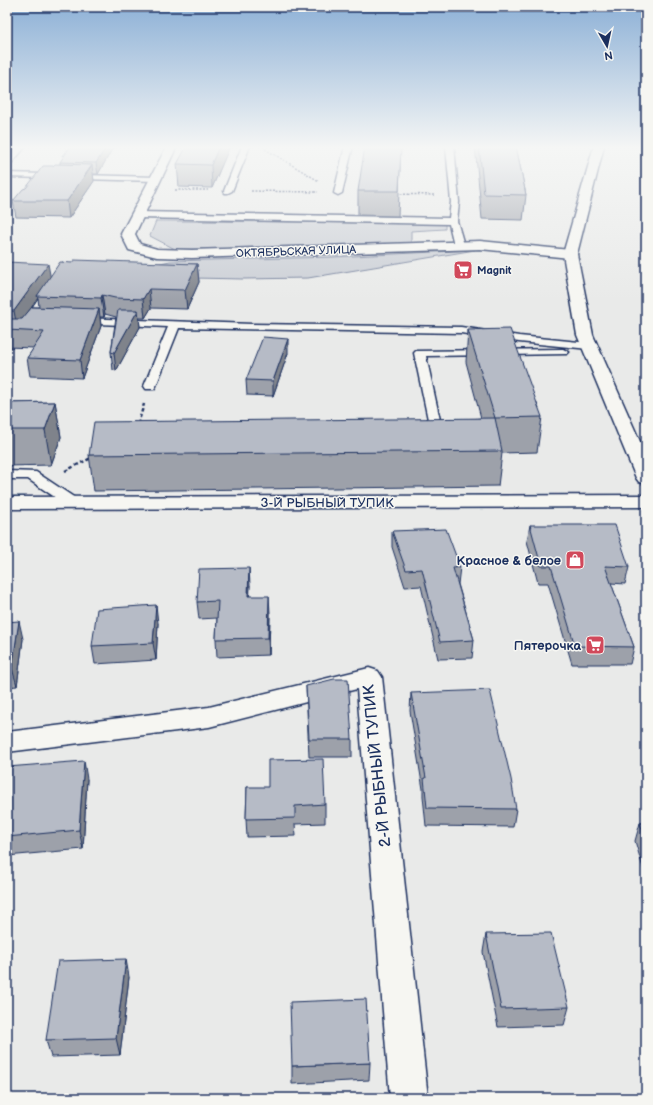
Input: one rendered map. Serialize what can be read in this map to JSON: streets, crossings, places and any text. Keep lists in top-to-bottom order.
{
  "streets": {
    "street": ["ОКТЯБРЬСКАЯ УЛИЦА", "3-Й РЫБНЫЙ ТУПИК", "2-Й РЫБНЫЙ ТУПИК"]
  },
  "places": {
    "supermarket": ["Magnit", "Пятерочка"],
    "shop": ["Красное & белое"]
  },
  "north": "bottom"
}
